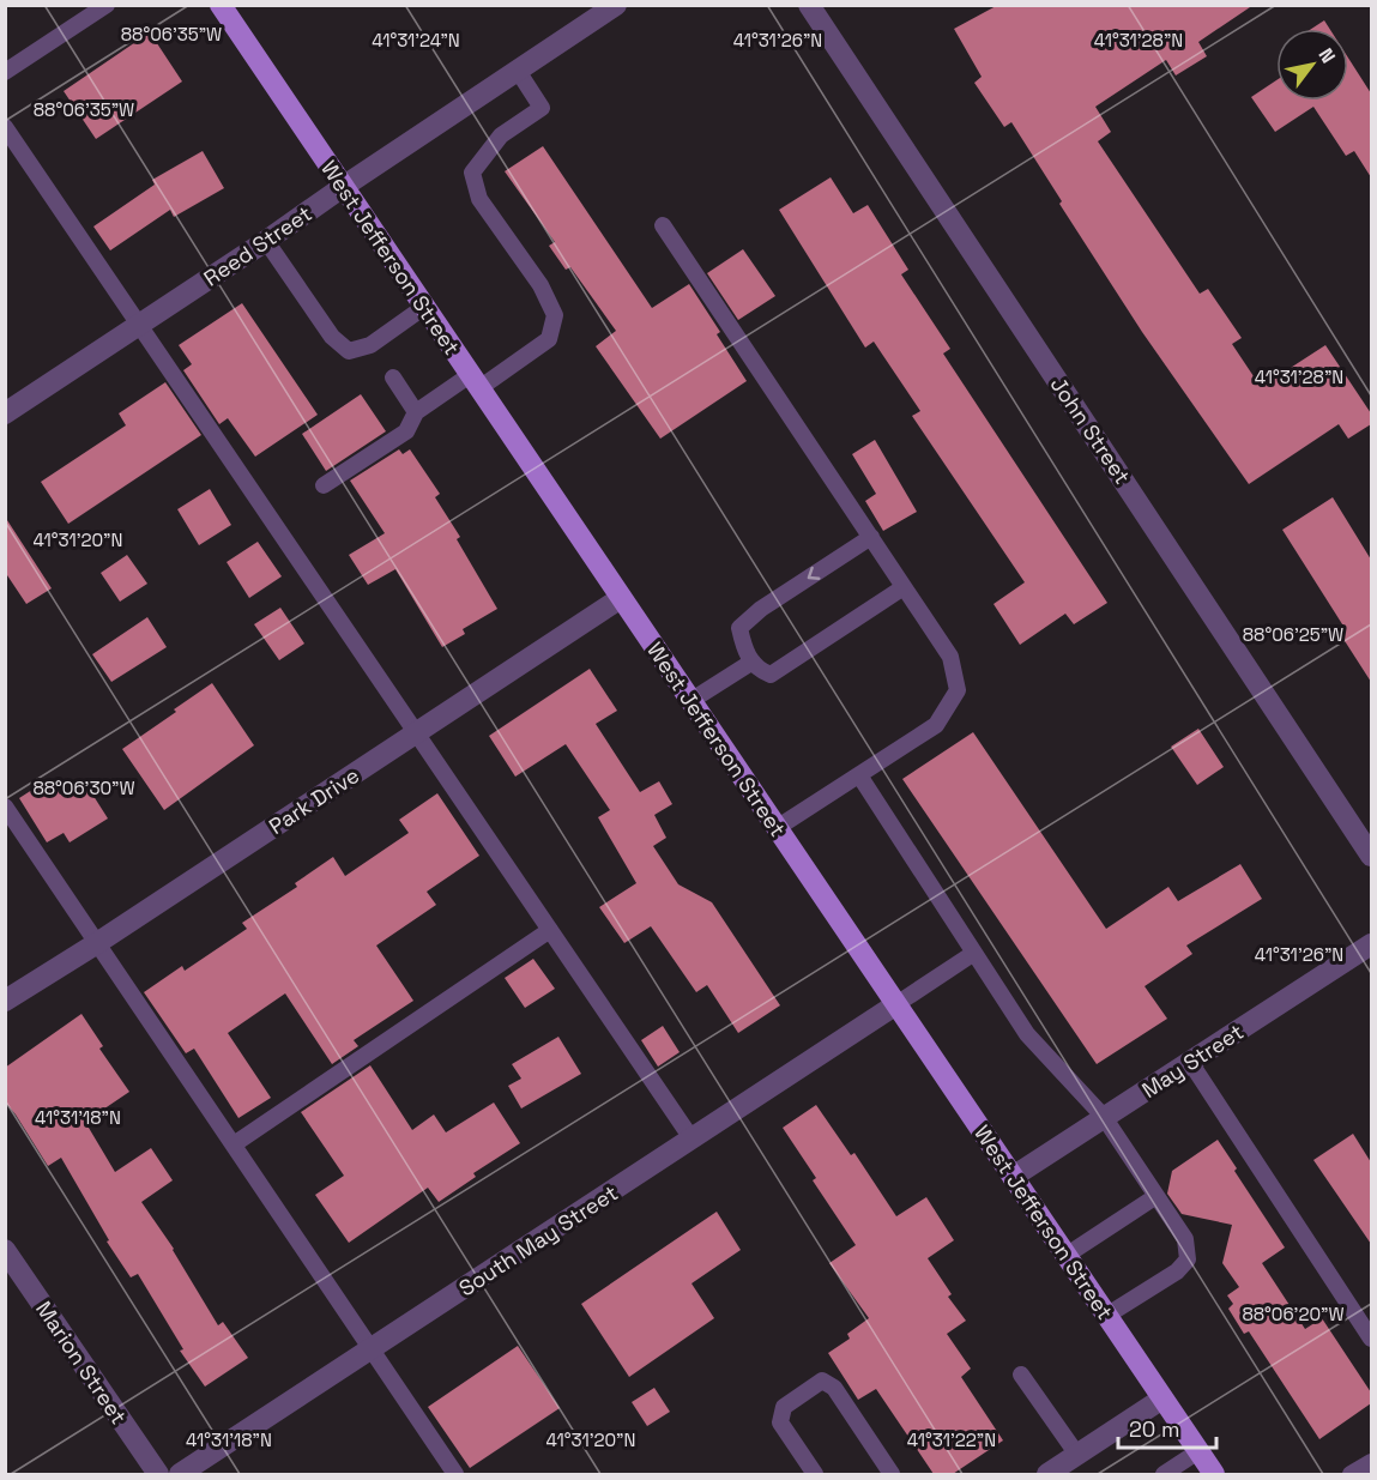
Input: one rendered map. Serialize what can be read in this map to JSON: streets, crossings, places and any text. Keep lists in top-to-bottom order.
{
  "streets": {
    "main road": ["West Jefferson Street"],
    "street": [
      "Reed Street",
      "John Street",
      "Park Drive",
      "May Street",
      "South May Street",
      "Marion Street"
    ]
  },
  "crossings": [
    ["Reed Street", "West Jefferson Street"],
    ["West Jefferson Street", "Park Drive"],
    ["West Jefferson Street", "May Street"],
    ["West Jefferson Street", "South May Street"]
  ],
  "scale_bar": "20 m",
  "north": "top right",
  "coordinates": [
    "88°06'35\"W",
    "41°31'24\"N",
    "41°31'26\"N",
    "41°31'28\"N",
    "41°31'20\"N",
    "88°06'25\"W",
    "88°06'30\"W",
    "41°31'18\"N",
    "88°06'20\"W",
    "41°31'22\"N"
  ]
}
